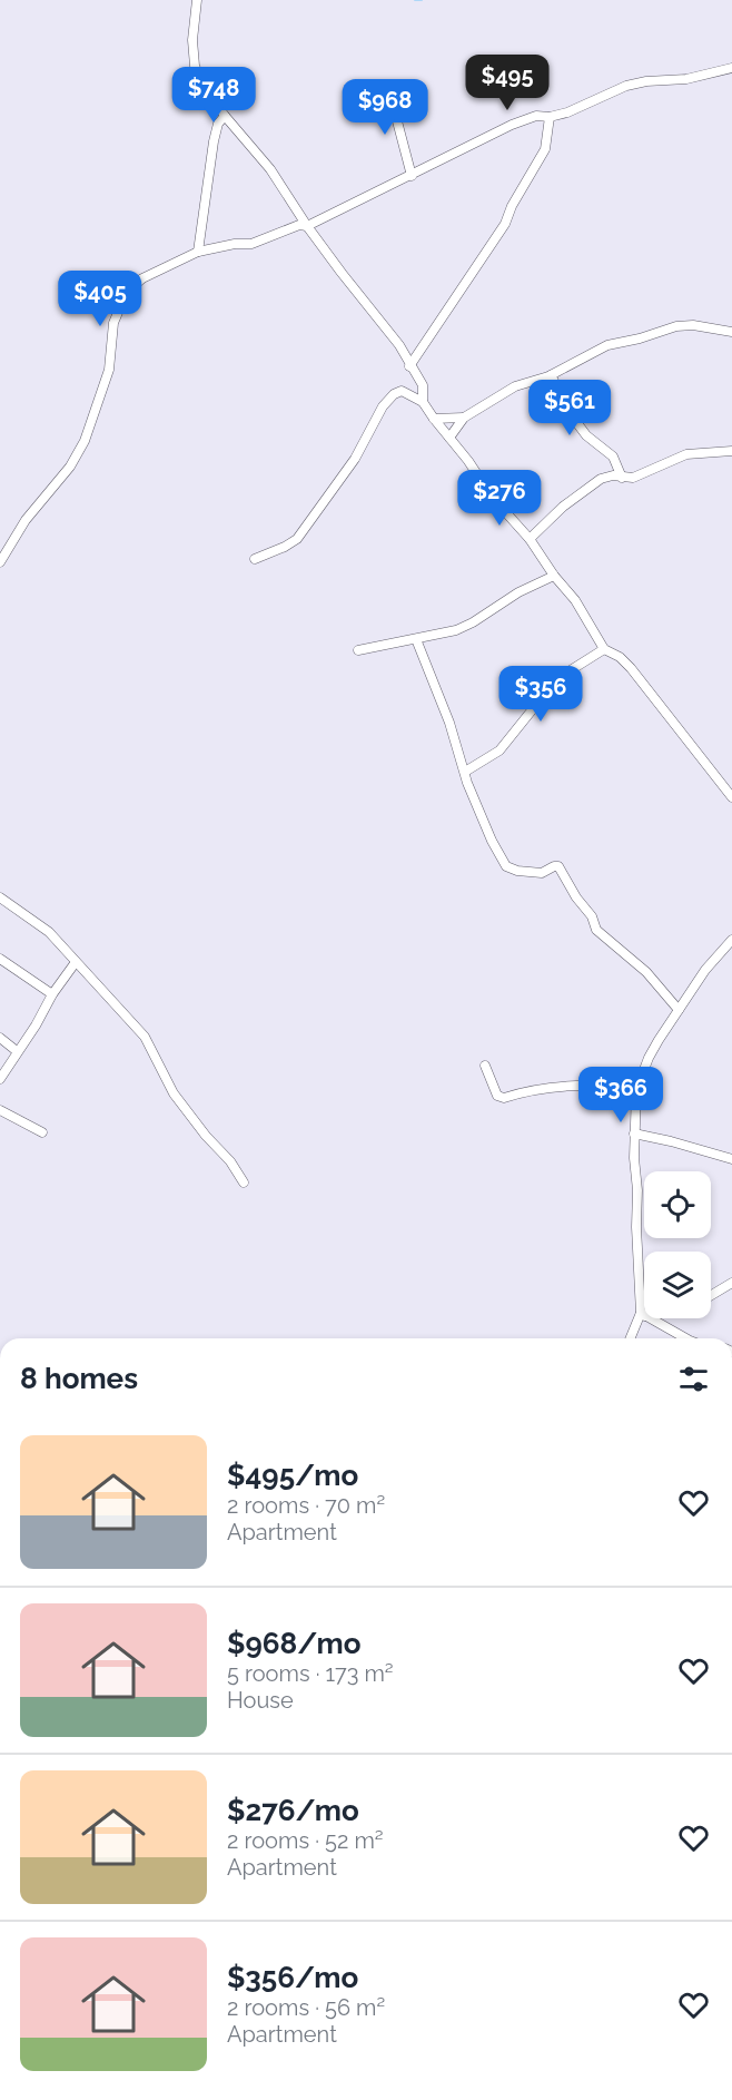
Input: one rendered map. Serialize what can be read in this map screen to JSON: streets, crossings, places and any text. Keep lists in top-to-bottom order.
{
  "page": {
    "price": [
      "$495",
      "$748",
      "$968",
      "$405",
      "$561",
      "$276",
      "$356",
      "$366"
    ],
    "heading": "8 homes",
    "list": [
      {
        "name": "$495/mo",
        "note": "2 rooms · 70 m² · Apartment"
      },
      {
        "name": "$968/mo",
        "note": "5 rooms · 173 m² · House"
      },
      {
        "name": "$276/mo",
        "note": "2 rooms · 52 m² · Apartment"
      },
      {
        "name": "$356/mo",
        "note": "2 rooms · 56 m² · Apartment"
      }
    ]
  }
}
